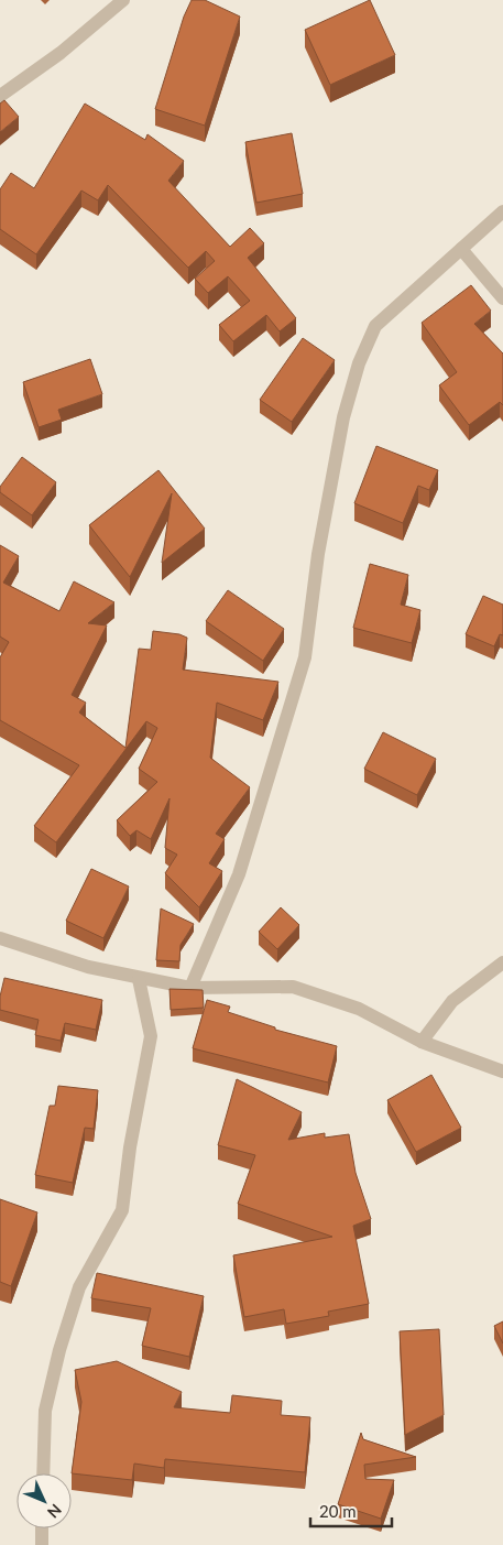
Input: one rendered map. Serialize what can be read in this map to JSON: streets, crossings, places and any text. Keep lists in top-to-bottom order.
{
  "scale_bar": "20 m",
  "north": "bottom right"
}
